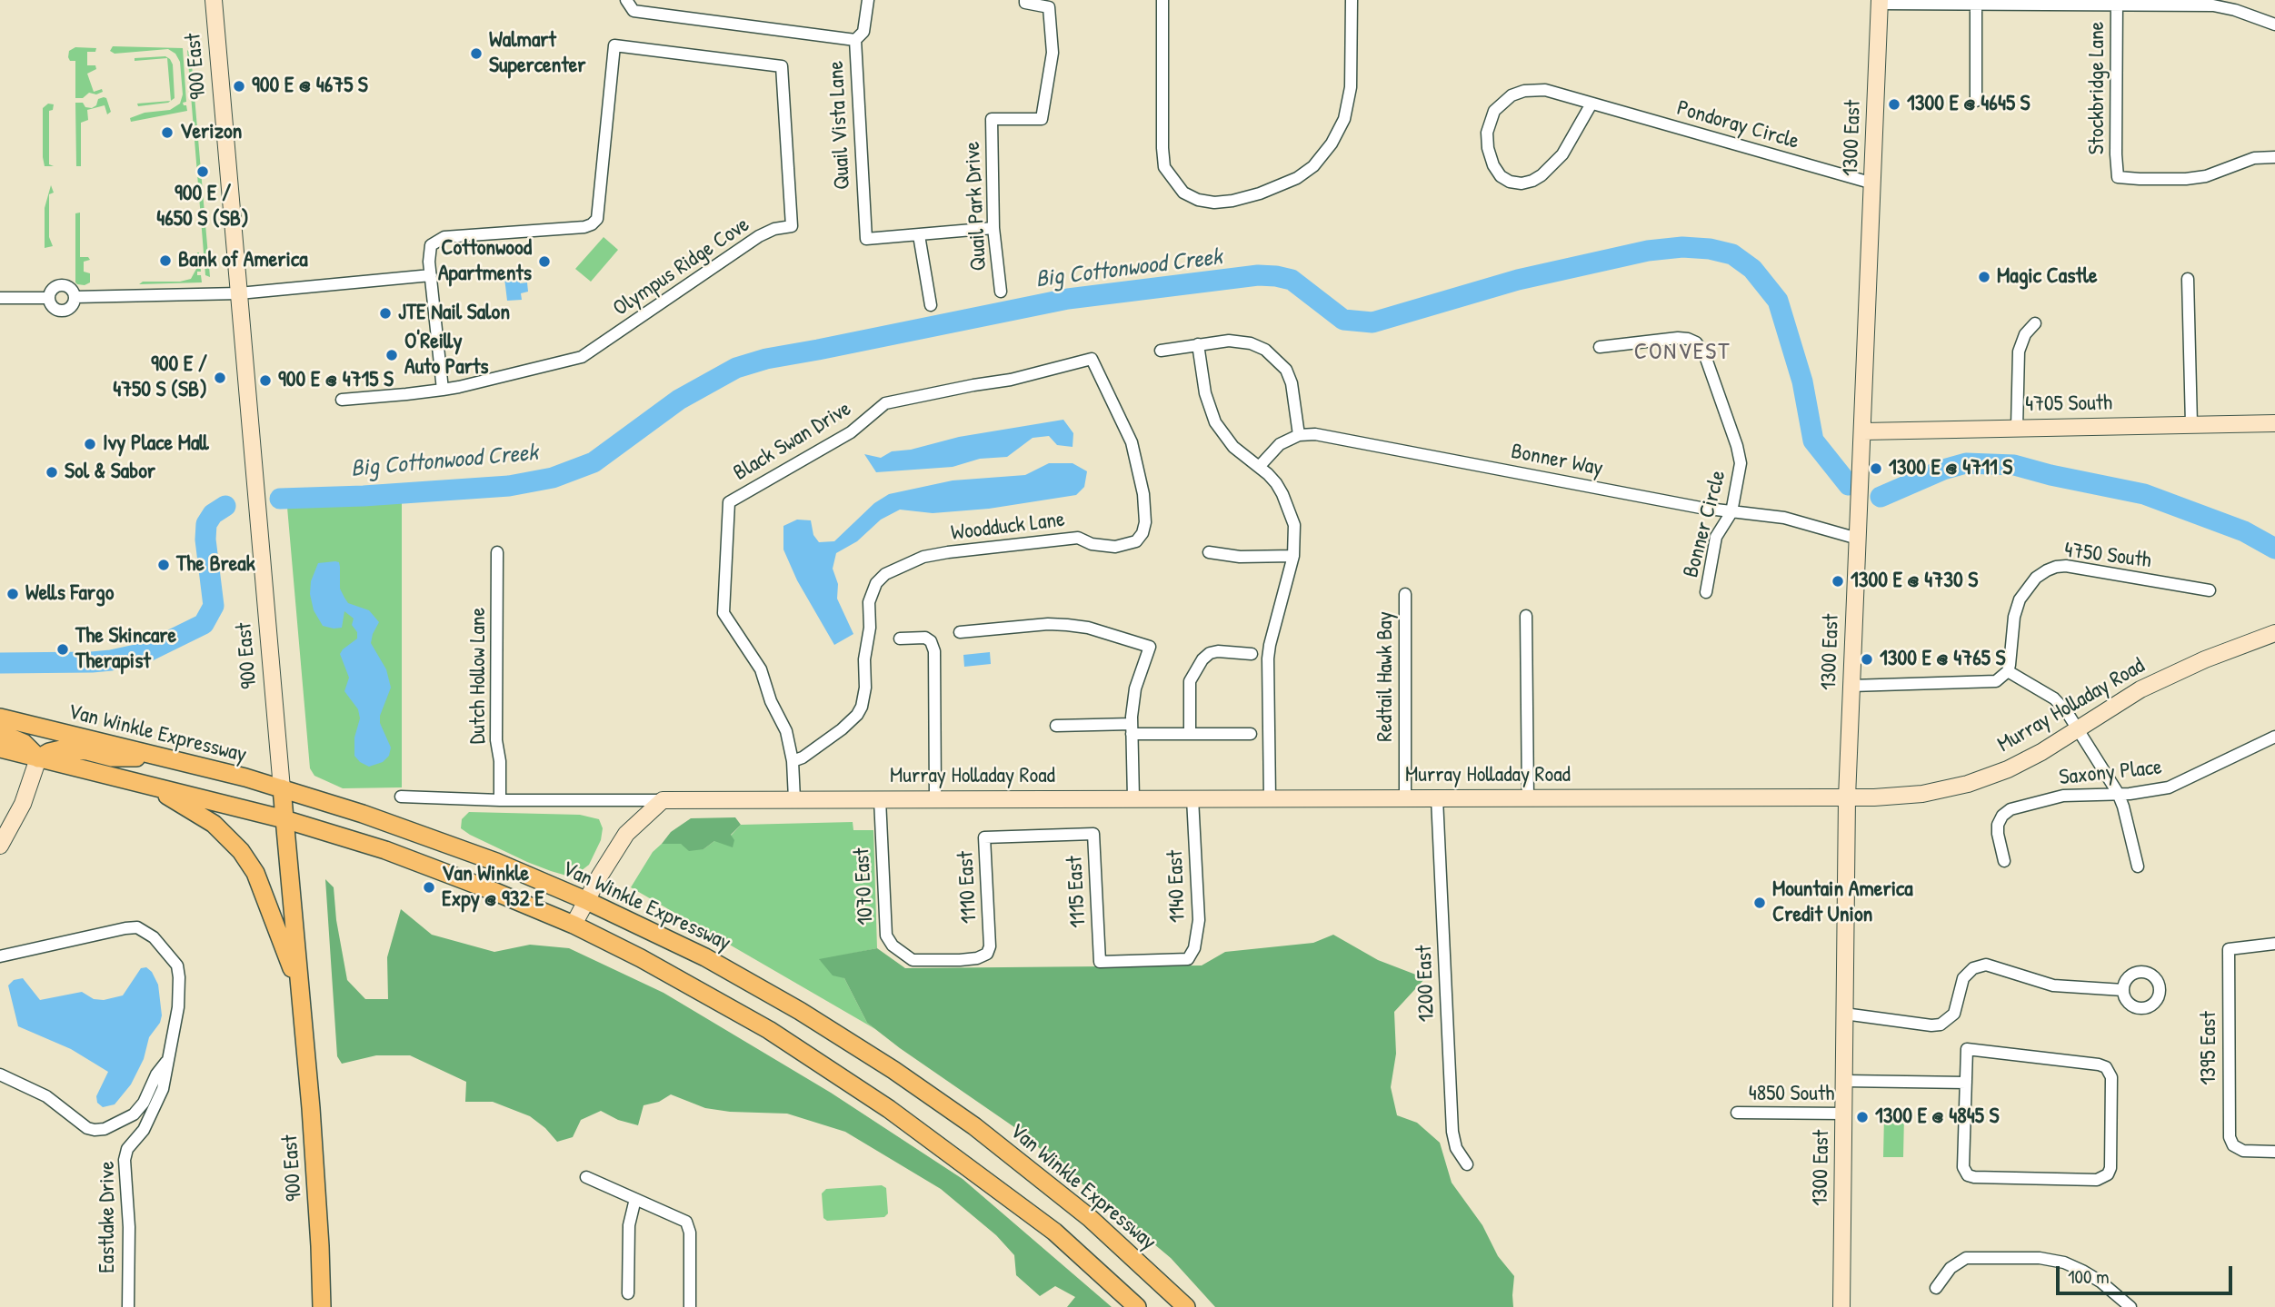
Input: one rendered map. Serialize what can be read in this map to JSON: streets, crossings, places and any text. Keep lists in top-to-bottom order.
{
  "streets": {
    "main road": [
      "900 East",
      "1300 East",
      "4705 South",
      "Murray Holladay Road",
      "Van Winkle Expressway"
    ],
    "street": [
      "Stockbridge Lane",
      "Quail Vista Lane",
      "Pondoray Circle",
      "Quail Park Drive",
      "Olympus Ridge Cove",
      "Black Swan Drive",
      "Bonner Way",
      "Bonner Circle",
      "Woodduck Lane",
      "4750 South",
      "Dutch Hollow Lane",
      "Redtail Hawk Bay",
      "Saxony Place",
      "1070 East",
      "1140 East",
      "1110 East",
      "1115 East",
      "1200 East",
      "1395 East",
      "4850 South",
      "Eastlake Drive"
    ]
  },
  "crossings": [
    ["900 East", "Van Winkle Expressway"],
    ["Quail Vista Lane", "Quail Park Drive"],
    ["Pondoray Circle", "1300 East"],
    ["1300 East", "4705 South"],
    ["1300 East", "Bonner Way"],
    ["1300 East", "Murray Holladay Road"],
    ["1300 East", "4850 South"],
    ["Black Swan Drive", "Woodduck Lane"],
    ["Bonner Way", "Bonner Circle"],
    ["Dutch Hollow Lane", "Murray Holladay Road"],
    ["Redtail Hawk Bay", "Murray Holladay Road"],
    ["Murray Holladay Road", "1070 East"],
    ["Murray Holladay Road", "1140 East"],
    ["Murray Holladay Road", "1200 East"],
    ["1070 East", "1110 East"],
    ["1140 East", "1115 East"],
    ["1110 East", "1115 East"]
  ],
  "districts": ["CONVEST"],
  "water": ["Big Cottonwood Creek"],
  "places": [
    "Walmart Supercenter",
    "900 E @ 4675 S",
    "1300 E @ 4645 S",
    "Verizon",
    "900 E / 4650 S (SB)",
    "Bank of America",
    "Cottonwood Apartments",
    "Magic Castle",
    "JTE Nail Salon",
    "O'Reilly Auto Parts",
    "900 E / 4750 S (SB)",
    "900 E @ 4715 S",
    "Ivy Place Mall",
    "1300 E @ 4711 S",
    "Sol & Sabor",
    "The Break",
    "1300 E @ 4730 S",
    "Wells Fargo",
    "The Skincare Therapist",
    "1300 E @ 4765 S",
    "Van Winkle Expy @ 932 E",
    "Mountain America Credit Union",
    "1300 E @ 4845 S"
  ],
  "scale_bar": "100 m"
}
